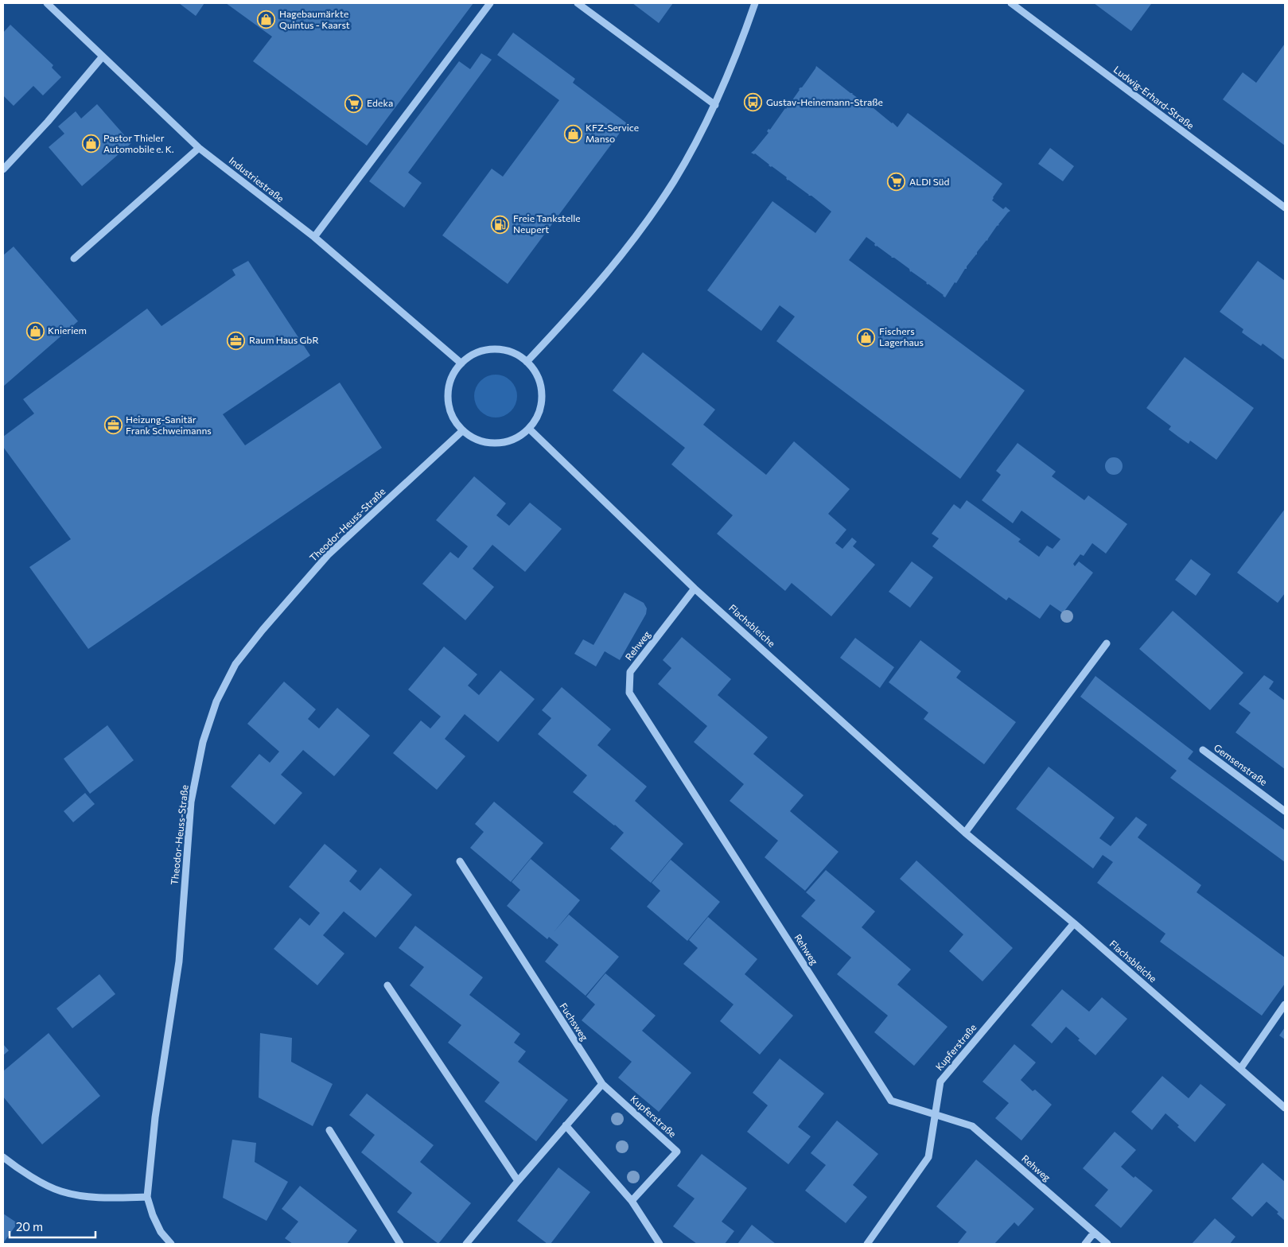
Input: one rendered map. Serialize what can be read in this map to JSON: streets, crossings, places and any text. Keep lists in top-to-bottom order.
{
  "streets": {
    "street": [
      "Ludwig-Erhard-Straße",
      "Industriestraße",
      "Theodor-Heuss-Straße",
      "Flachsbleiche",
      "Rehweg",
      "Gemsenstraße",
      "Fuchsweg",
      "Kupferstraße"
    ]
  },
  "crossings": [
    ["Industriestraße", "Theodor-Heuss-Straße"],
    ["Industriestraße", "Flachsbleiche"],
    ["Theodor-Heuss-Straße", "Flachsbleiche"],
    ["Flachsbleiche", "Rehweg"],
    ["Flachsbleiche", "Kupferstraße"],
    ["Rehweg", "Kupferstraße"],
    ["Fuchsweg", "Kupferstraße"]
  ],
  "places": {
    "shop": [
      "Hagebaumärkte Quintus - Kaarst",
      "KFZ-Service Manso",
      "Pastor Thieler Automobile e. K.",
      "Knieriem",
      "Fischers Lagerhaus"
    ],
    "bus stop": ["Gustav-Heinemann-Straße"],
    "supermarket": ["Edeka", "ALDI Süd"],
    "fuel station": ["Freie Tankstelle Neupert"],
    "office": ["Raum Haus GbR", "Heizung-Sanitär Frank Schweimanns"]
  },
  "scale_bar": "20 m"
}
